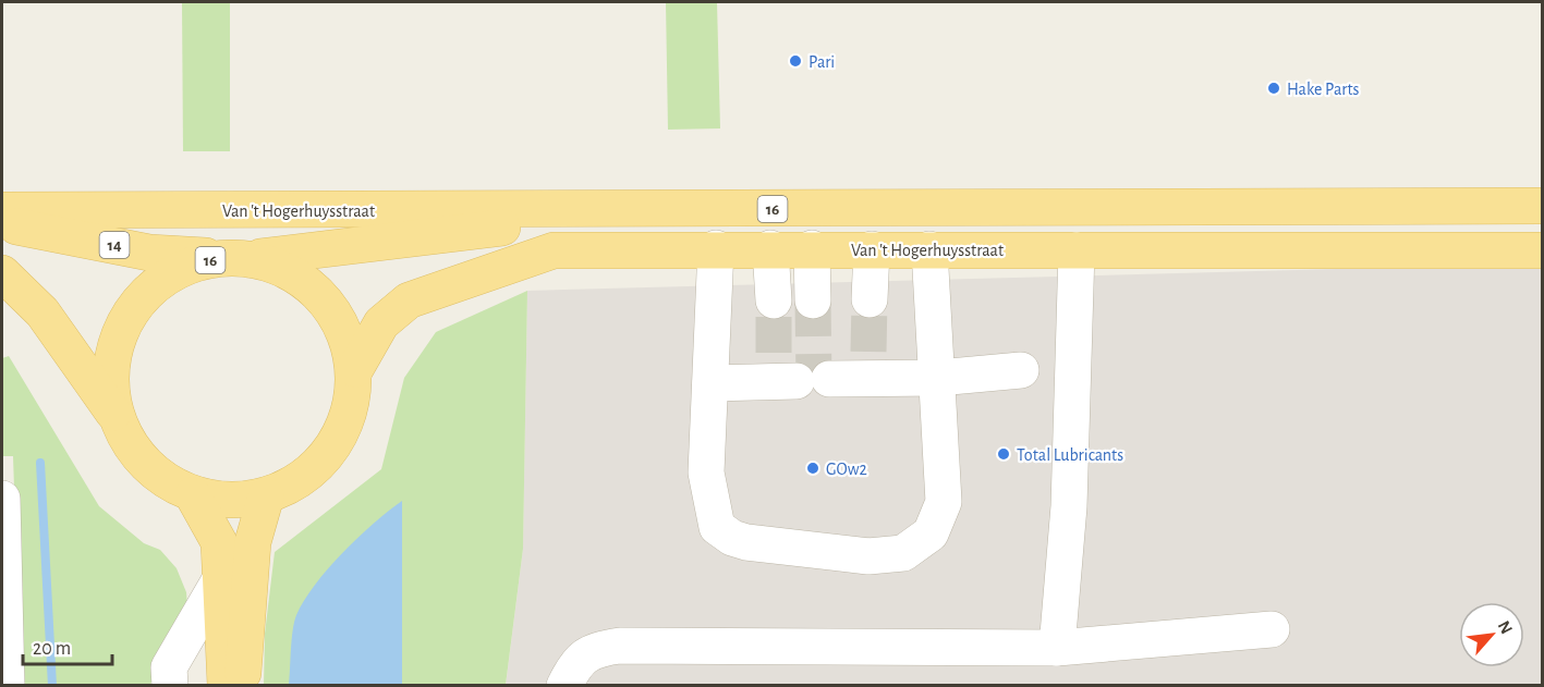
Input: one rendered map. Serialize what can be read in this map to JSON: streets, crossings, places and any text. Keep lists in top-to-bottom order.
{
  "streets": {
    "main road": ["16", "Van 't Hogerhuysstraat", "14"]
  },
  "crossings": [
    ["16", "Van 't Hogerhuysstraat"]
  ],
  "places": [
    "Pari",
    "Hake Parts",
    "Total Lubricants",
    "GOw2"
  ],
  "scale_bar": "20 m",
  "north": "top right"
}
